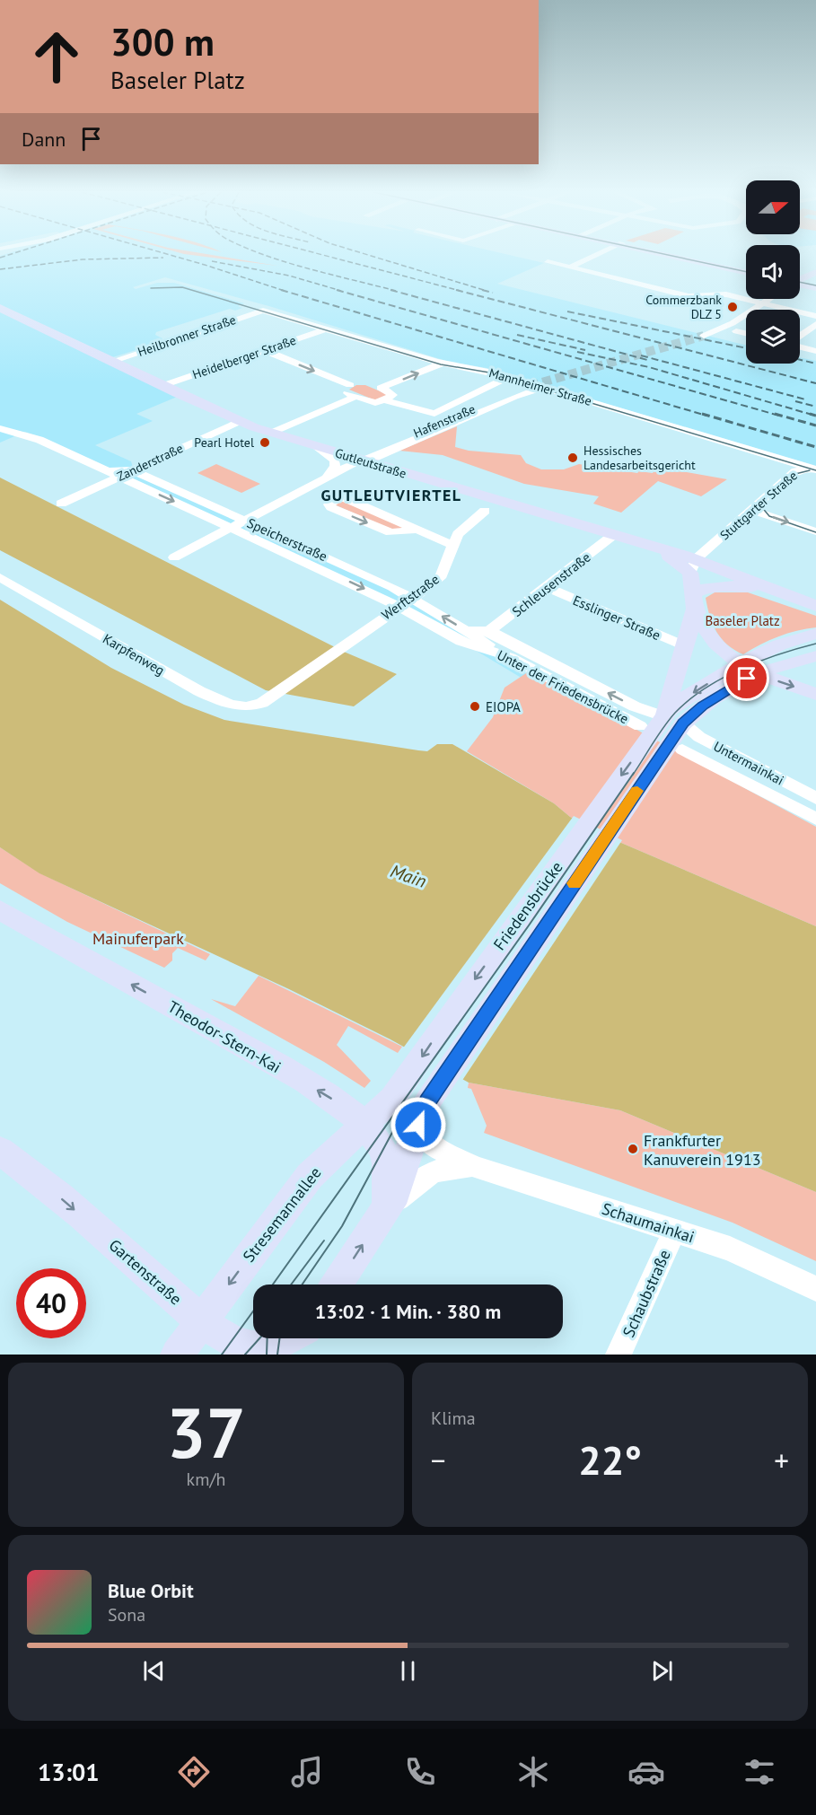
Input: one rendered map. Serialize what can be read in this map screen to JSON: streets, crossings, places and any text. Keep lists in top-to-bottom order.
{
  "streets": {
    "main road": [
      "Gutleutstraße",
      "Friedensbrücke",
      "Theodor-Stern-Kai",
      "Stresemannallee",
      "Gartenstraße"
    ],
    "street": [
      "Heilbronner Straße",
      "Heidelberger Straße",
      "Mannheimer Straße",
      "Hafenstraße",
      "Zanderstraße",
      "Stuttgarter Straße",
      "Speicherstraße",
      "Schleusenstraße",
      "Werftstraße",
      "Esslinger Straße",
      "Karpfenweg",
      "Unter der Friedensbrücke",
      "Untermainkai",
      "Schaumainkai",
      "Schaubstraße"
    ]
  },
  "crossings": [
    ["Heilbronner Straße", "Mannheimer Straße"],
    ["Heilbronner Straße", "Gutleutstraße"],
    ["Heidelberger Straße", "Mannheimer Straße"],
    ["Heidelberger Straße", "Gutleutstraße"],
    ["Mannheimer Straße", "Hafenstraße"],
    ["Mannheimer Straße", "Stuttgarter Straße"],
    ["Hafenstraße", "Gutleutstraße"],
    ["Hafenstraße", "Speicherstraße"],
    ["Zanderstraße", "Gutleutstraße"],
    ["Zanderstraße", "Speicherstraße"],
    ["Gutleutstraße", "Stuttgarter Straße"],
    ["Gutleutstraße", "Schleusenstraße"],
    ["Speicherstraße", "Werftstraße"],
    ["Speicherstraße", "Unter der Friedensbrücke"],
    ["Schleusenstraße", "Esslinger Straße"],
    ["Werftstraße", "Karpfenweg"],
    ["Werftstraße", "Unter der Friedensbrücke"],
    ["Unter der Friedensbrücke", "Untermainkai"],
    ["Unter der Friedensbrücke", "Friedensbrücke"],
    ["Untermainkai", "Friedensbrücke"],
    ["Friedensbrücke", "Stresemannallee"],
    ["Friedensbrücke", "Schaumainkai"],
    ["Theodor-Stern-Kai", "Stresemannallee"],
    ["Theodor-Stern-Kai", "Schaumainkai"],
    ["Stresemannallee", "Gartenstraße"],
    ["Schaumainkai", "Schaubstraße"]
  ],
  "one_way": ["Theodor-Stern-Kai", "Gartenstraße"],
  "districts": ["GUTLEUTVIERTEL"],
  "water": ["Main"],
  "parks": ["Baseler Platz", "Mainuferpark"],
  "places": [
    "Commerzbank DLZ 5",
    "Pearl Hotel",
    "Hessisches Landesarbeitsgericht",
    "EIOPA",
    "Frankfurter Kanuverein 1913"
  ],
  "north": "right",
  "page": {
    "turn": ["300 m", "Baseler Platz"],
    "then": "Dann",
    "limit": "40",
    "trip": "13:02 · 1 Min. · 380 m",
    "tile": [
      ["37", "km/h"],
      "Klima"
    ],
    "heat": ["−", "22°", "+"],
    "song": ["Blue Orbit", "Sona"],
    "tabs": "13:01"
  }
}
